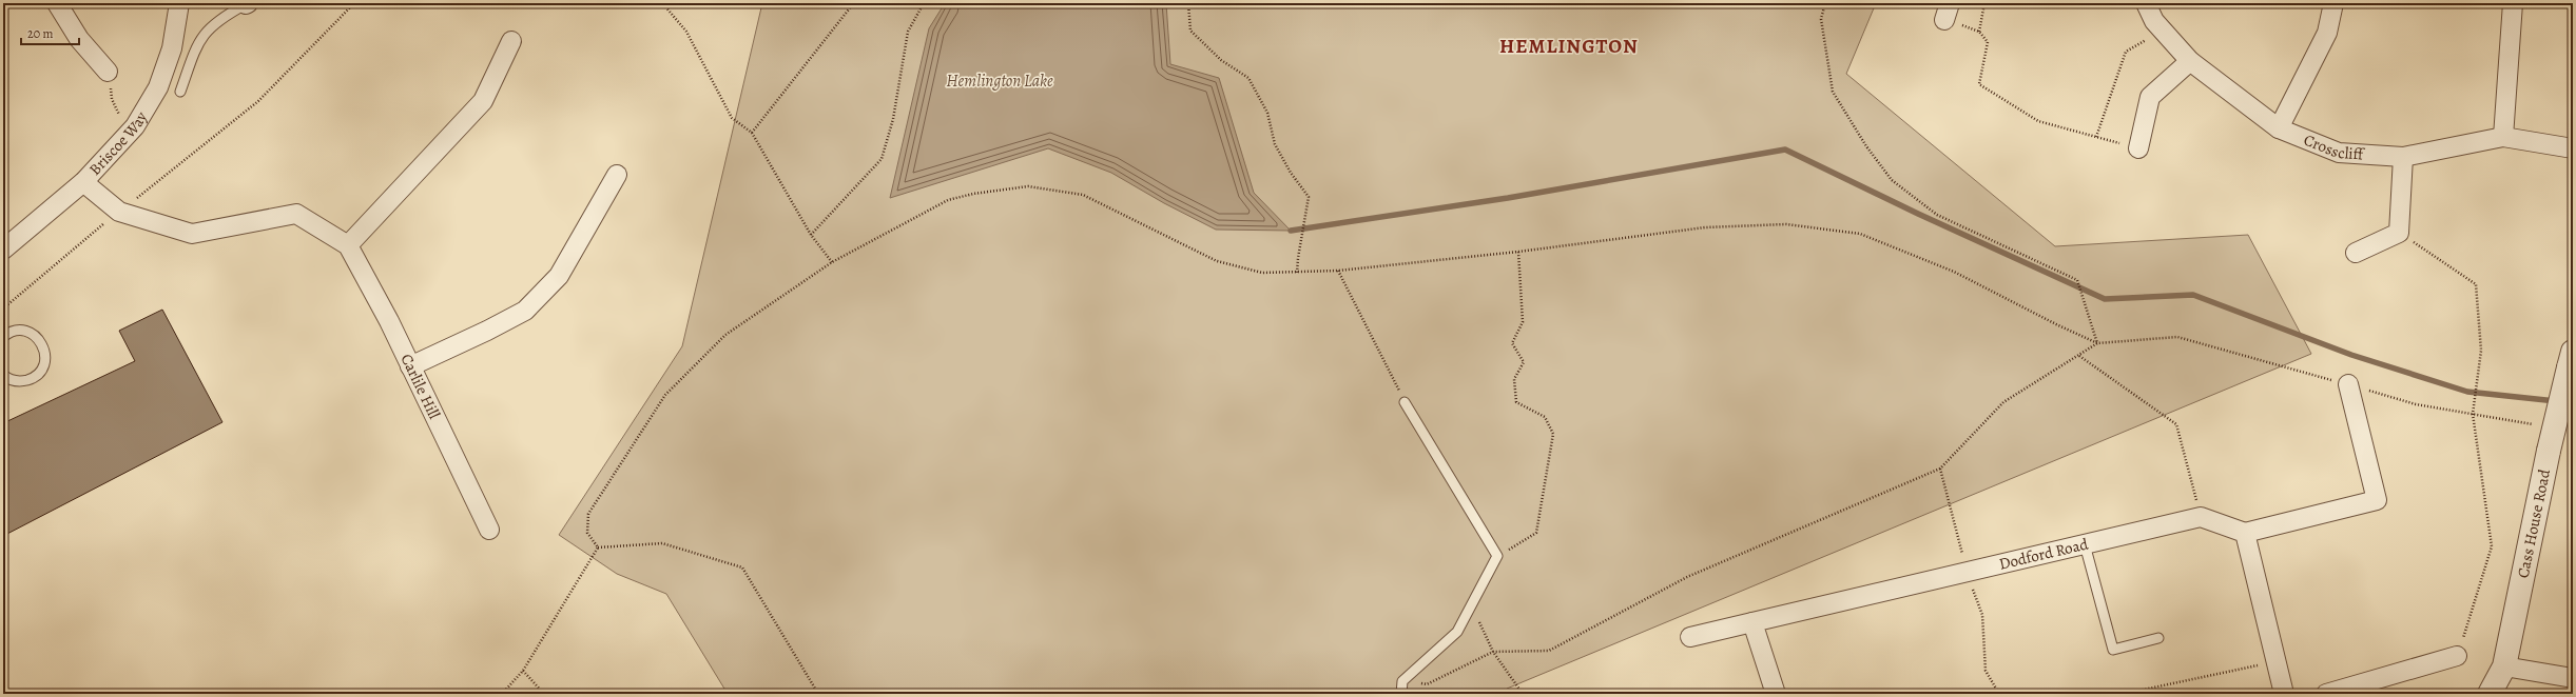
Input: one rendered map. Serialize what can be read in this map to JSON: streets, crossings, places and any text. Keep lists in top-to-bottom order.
{
  "streets": {
    "street": [
      "Briscoe Way",
      "Crosscliff",
      "Carlile Hill",
      "Cass House Road",
      "Dodford Road"
    ]
  },
  "districts": ["HEMLINGTON"],
  "water": ["Hemlington Lake"],
  "scale_bar": "20 m"
}
